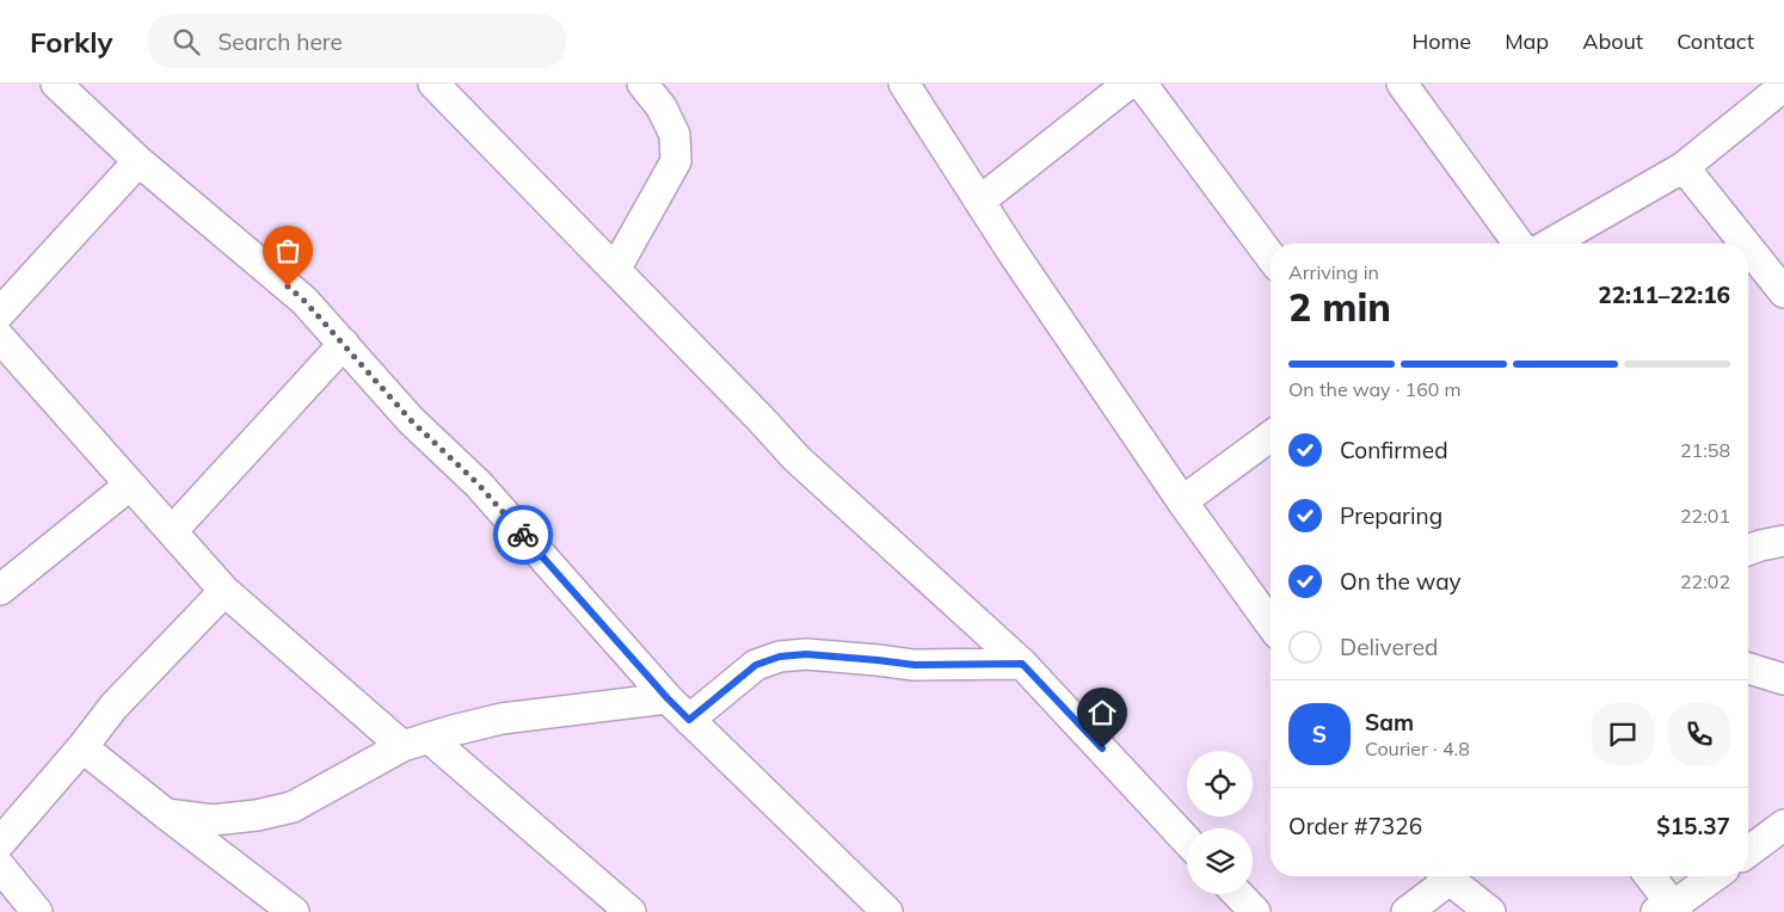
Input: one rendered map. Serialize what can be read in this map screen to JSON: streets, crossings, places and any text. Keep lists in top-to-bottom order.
{
  "page": {
    "header": "Forkly",
    "search": "Search here",
    "nav": [
      "Home",
      "Map",
      "About",
      "Contact"
    ],
    "heading": ["2 min", "Arriving in", "22:11–22:16"],
    "panel": [
      "Sam",
      "Courier · 4.8",
      "Order #7326",
      "$15.37"
    ],
    "bar": "On the way · 160 m",
    "list": [
      ["Confirmed", "21:58"],
      ["Preparing", "22:01"],
      ["On the way", "22:02"],
      "Delivered"
    ],
    "round": "S"
  }
}
